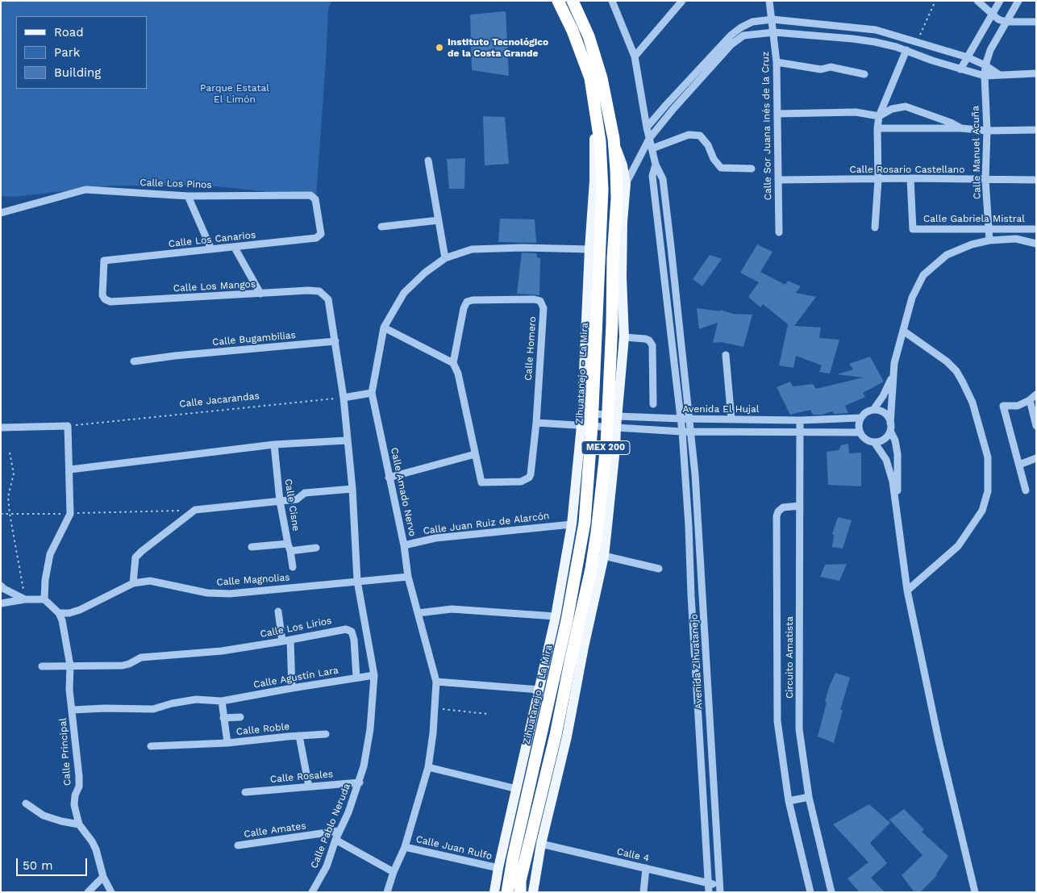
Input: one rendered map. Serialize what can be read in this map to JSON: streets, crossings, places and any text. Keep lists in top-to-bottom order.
{
  "streets": {
    "highway": ["Zihuatanejo - La Mira", "MEX 200"],
    "street": [
      "Calle Sor Juana Inés de la Cruz",
      "Calle Manuel Acuña",
      "Calle Rosario Castellano",
      "Calle Los Pinos",
      "Calle Gabriela Mistral",
      "Calle Los Canarios",
      "Calle Los Mangos",
      "Calle Bugambilias",
      "Calle Homero",
      "Avenida El Hujal",
      "Calle Amado Nervo",
      "Calle Cisne",
      "Calle Juan Ruiz de Alarcón",
      "Calle Magnolias",
      "Calle Los Lirios",
      "Circuito Amatista",
      "Avenida Zihuatanejo",
      "Calle Agustín Lara",
      "Calle Roble",
      "Calle Principal",
      "Calle Rosales",
      "Calle Pablo Neruda",
      "Calle Amates",
      "Calle Juan Rulfo",
      "Calle 4"
    ],
    "path": ["Calle Jacarandas"]
  },
  "crossings": [
    ["Calle Sor Juana Inés de la Cruz", "Calle Rosario Castellano"],
    ["Calle Manuel Acuña", "Calle Rosario Castellano"],
    ["Calle Manuel Acuña", "Calle Gabriela Mistral"],
    ["Calle Rosario Castellano", "Calle Gabriela Mistral"],
    ["Calle Los Pinos", "Calle Los Canarios"],
    ["Calle Los Canarios", "Calle Los Mangos"],
    ["Calle Los Mangos", "Calle Pablo Neruda"],
    ["Calle Bugambilias", "Calle Pablo Neruda"],
    ["Zihuatanejo - La Mira", "Avenida El Hujal"],
    ["Calle Jacarandas", "Calle Pablo Neruda"],
    ["Avenida El Hujal", "MEX 200"],
    ["Avenida El Hujal", "Circuito Amatista"],
    ["Avenida El Hujal", "Avenida Zihuatanejo"],
    ["Calle Amado Nervo", "Calle Juan Ruiz de Alarcón"],
    ["Calle Amado Nervo", "Calle Magnolias"],
    ["Calle Amado Nervo", "Calle Juan Rulfo"],
    ["Calle Magnolias", "Calle Principal"],
    ["Calle Magnolias", "Calle Pablo Neruda"],
    ["Calle Los Lirios", "Calle Agustín Lara"],
    ["Calle Los Lirios", "Calle Principal"],
    ["Avenida Zihuatanejo", "Calle 4"],
    ["Calle Agustín Lara", "Calle Principal"],
    ["Calle Agustín Lara", "Calle Pablo Neruda"],
    ["Calle Rosales", "Calle Pablo Neruda"],
    ["Calle Pablo Neruda", "Calle Amates"]
  ],
  "parks": ["Parque Estatal El Limón"],
  "places": ["Instituto Tecnológico de la Costa Grande"],
  "legend": ["Road", "Park", "Building"],
  "scale_bar": "50 m"
}
